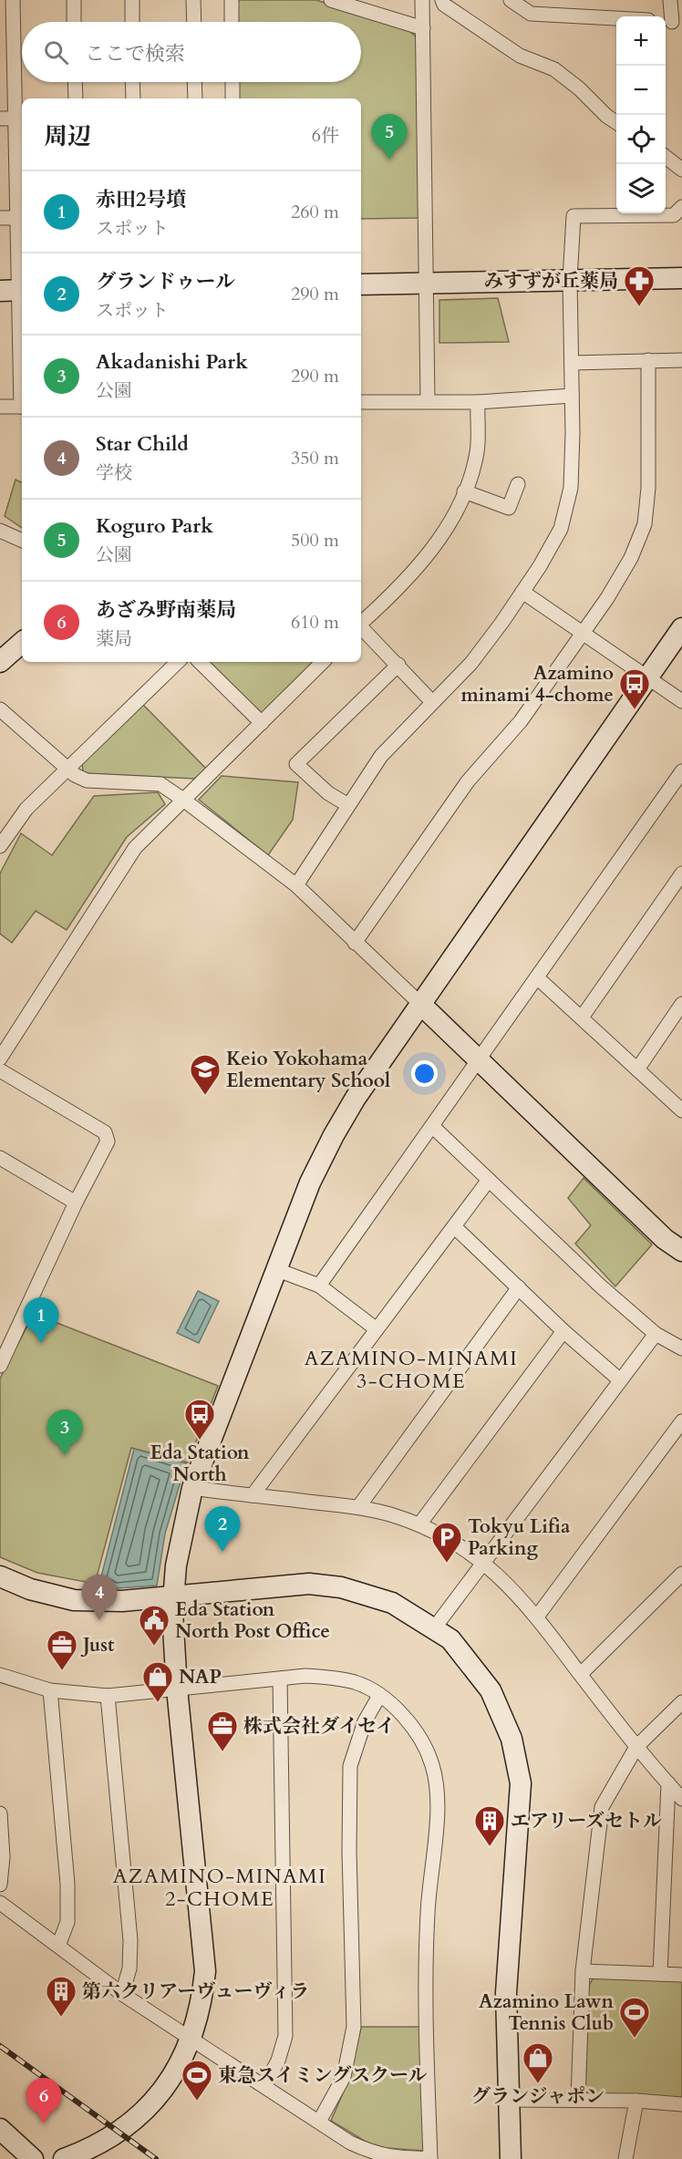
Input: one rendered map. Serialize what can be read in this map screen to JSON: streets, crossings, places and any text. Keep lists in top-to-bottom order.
{
  "districts": ["AZAMINO-MINAMI 3-CHOME", "AZAMINO-MINAMI 2-CHOME"],
  "places": {
    "pharmacy": ["みすずが丘薬局"],
    "bus stop": ["Azamino minami 4-chome", "Eda Station North"],
    "school or university": ["Keio Yokohama Elementary School"],
    "parking": ["Tokyu Lifia Parking"],
    "public building": ["Eda Station North Post Office"],
    "office": ["Just", "株式会社ダイセイ"],
    "shop": ["NAP", "グランジャポン"],
    "building": ["エアリーズセトル", "第六クリアーヴューヴィラ"],
    "sports": ["Azamino Lawn Tennis Club", "東急スイミングスクール"]
  },
  "page": {
    "map_buttons": ["+", "−"],
    "search": "ここで検索",
    "heading": ["周辺", "6件"],
    "pins": [
      "5",
      "1",
      "3",
      "2",
      "4",
      "6"
    ],
    "list": [
      {
        "mark": "1",
        "name": "赤田2号墳",
        "note": "スポット",
        "value": "260 m"
      },
      {
        "mark": "2",
        "name": "グランドゥール",
        "note": "スポット",
        "value": "290 m"
      },
      {
        "mark": "3",
        "name": "Akadanishi Park",
        "note": "公園",
        "value": "290 m"
      },
      {
        "mark": "4",
        "name": "Star Child",
        "note": "学校",
        "value": "350 m"
      },
      {
        "mark": "5",
        "name": "Koguro Park",
        "note": "公園",
        "value": "500 m"
      },
      {
        "mark": "6",
        "name": "あざみ野南薬局",
        "note": "薬局",
        "value": "610 m"
      }
    ]
  }
}
